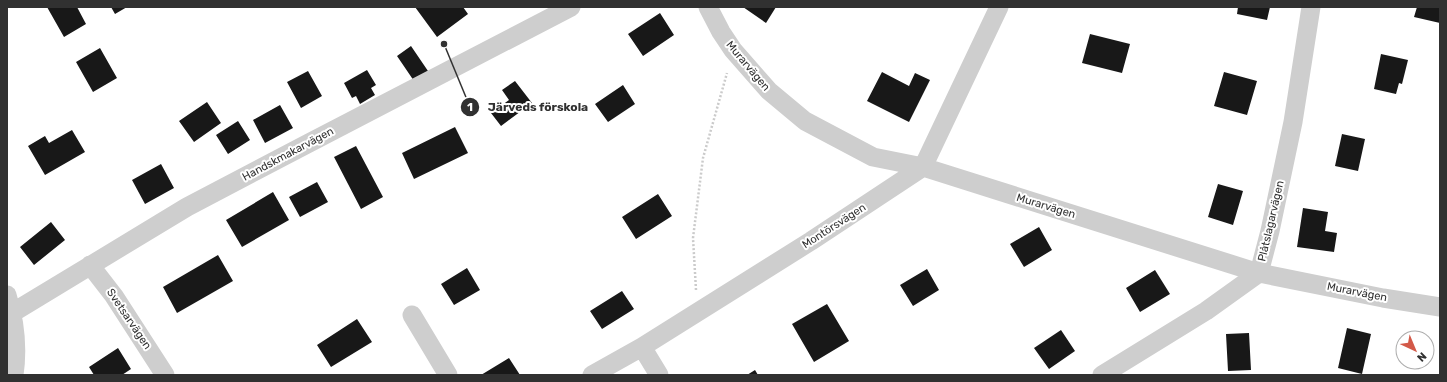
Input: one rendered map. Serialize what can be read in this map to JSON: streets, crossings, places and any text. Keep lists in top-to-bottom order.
{
  "streets": {
    "street": [
      "Murarvägen",
      "Handskmakarvägen",
      "Plåtslagarvägen",
      "Montörsvägen",
      "Svetsarvägen"
    ]
  },
  "crossings": [
    ["Murarvägen", "Plåtslagarvägen"],
    ["Murarvägen", "Montörsvägen"],
    ["Handskmakarvägen", "Svetsarvägen"]
  ],
  "places": ["Järveds förskola"],
  "north": "bottom right"
}
